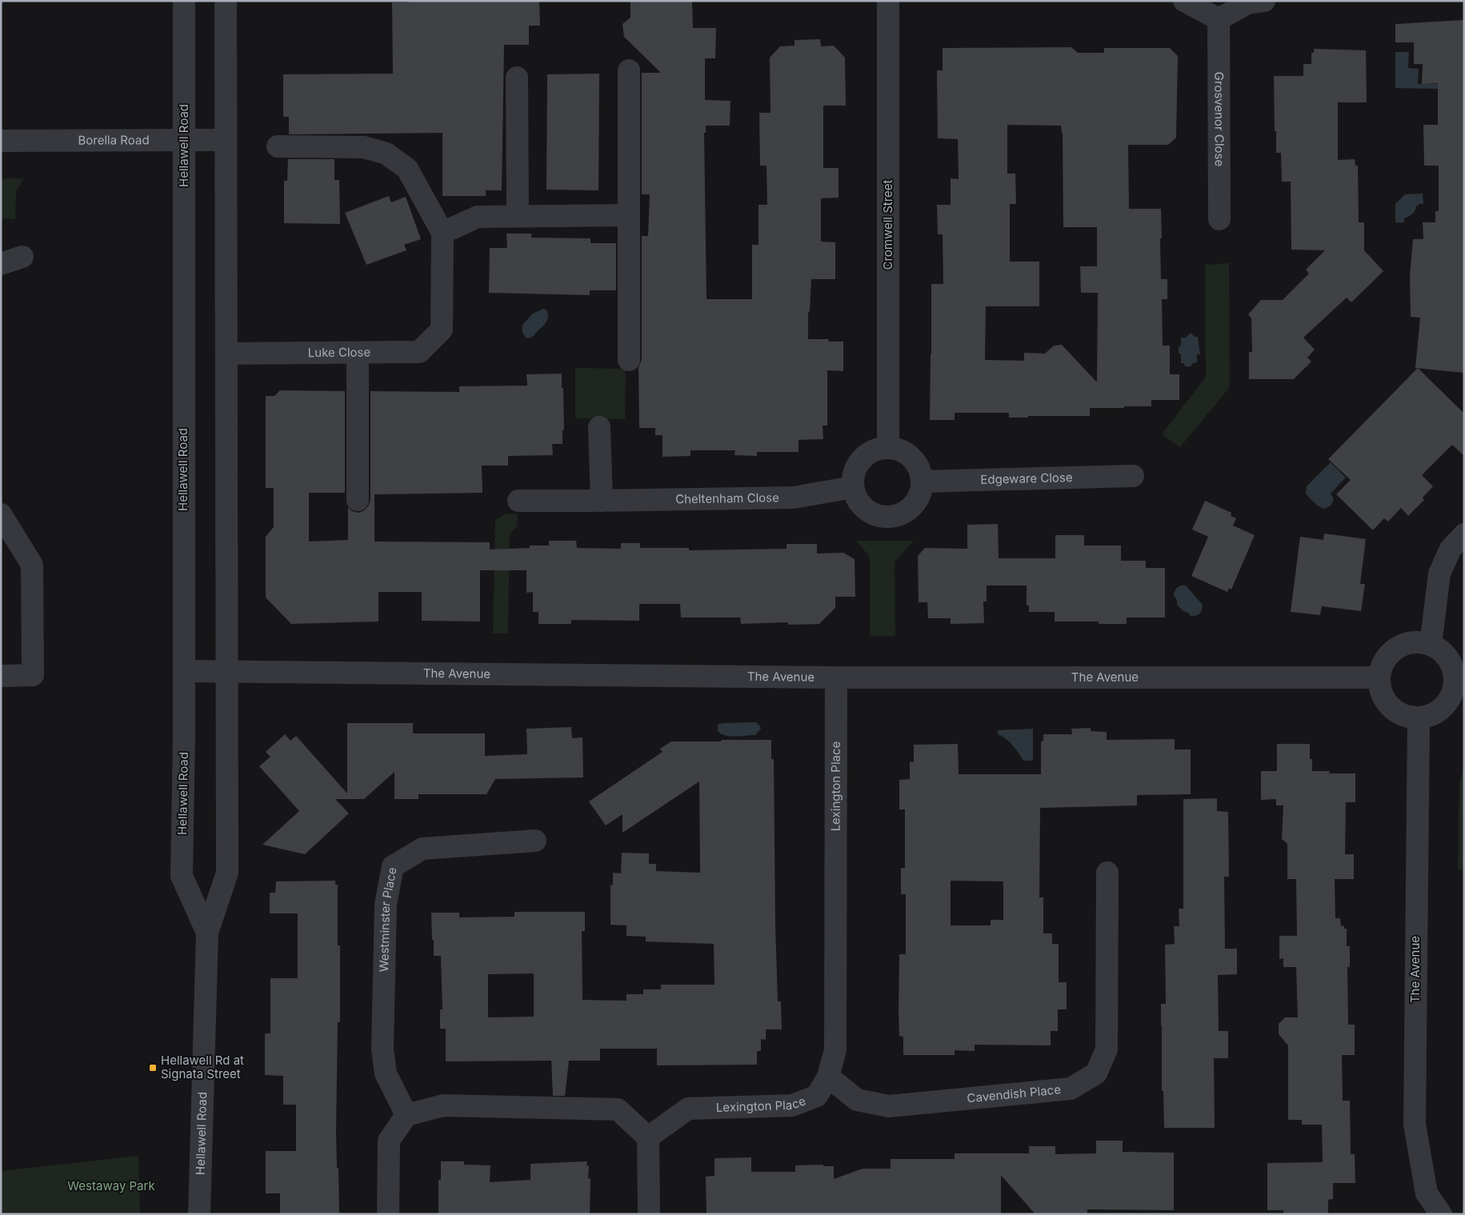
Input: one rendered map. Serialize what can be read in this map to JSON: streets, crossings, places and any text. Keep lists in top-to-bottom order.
{
  "streets": {
    "street": [
      "Grosvenor Close",
      "Borella Road",
      "Hellawell Road",
      "Cromwell Street",
      "Luke Close",
      "Edgeware Close",
      "Cheltenham Close",
      "The Avenue",
      "Lexington Place",
      "Westminster Place",
      "Cavendish Place"
    ]
  },
  "crossings": [
    ["Borella Road", "Hellawell Road"],
    ["Hellawell Road", "Luke Close"],
    ["Hellawell Road", "The Avenue"],
    ["Cromwell Street", "Edgeware Close"],
    ["Cromwell Street", "Cheltenham Close"],
    ["Edgeware Close", "Cheltenham Close"],
    ["The Avenue", "Lexington Place"],
    ["Lexington Place", "Cavendish Place"]
  ],
  "parks": ["Westaway Park"],
  "places": {
    "transit": ["Hellawell Rd at Signata Street"]
  }
}
